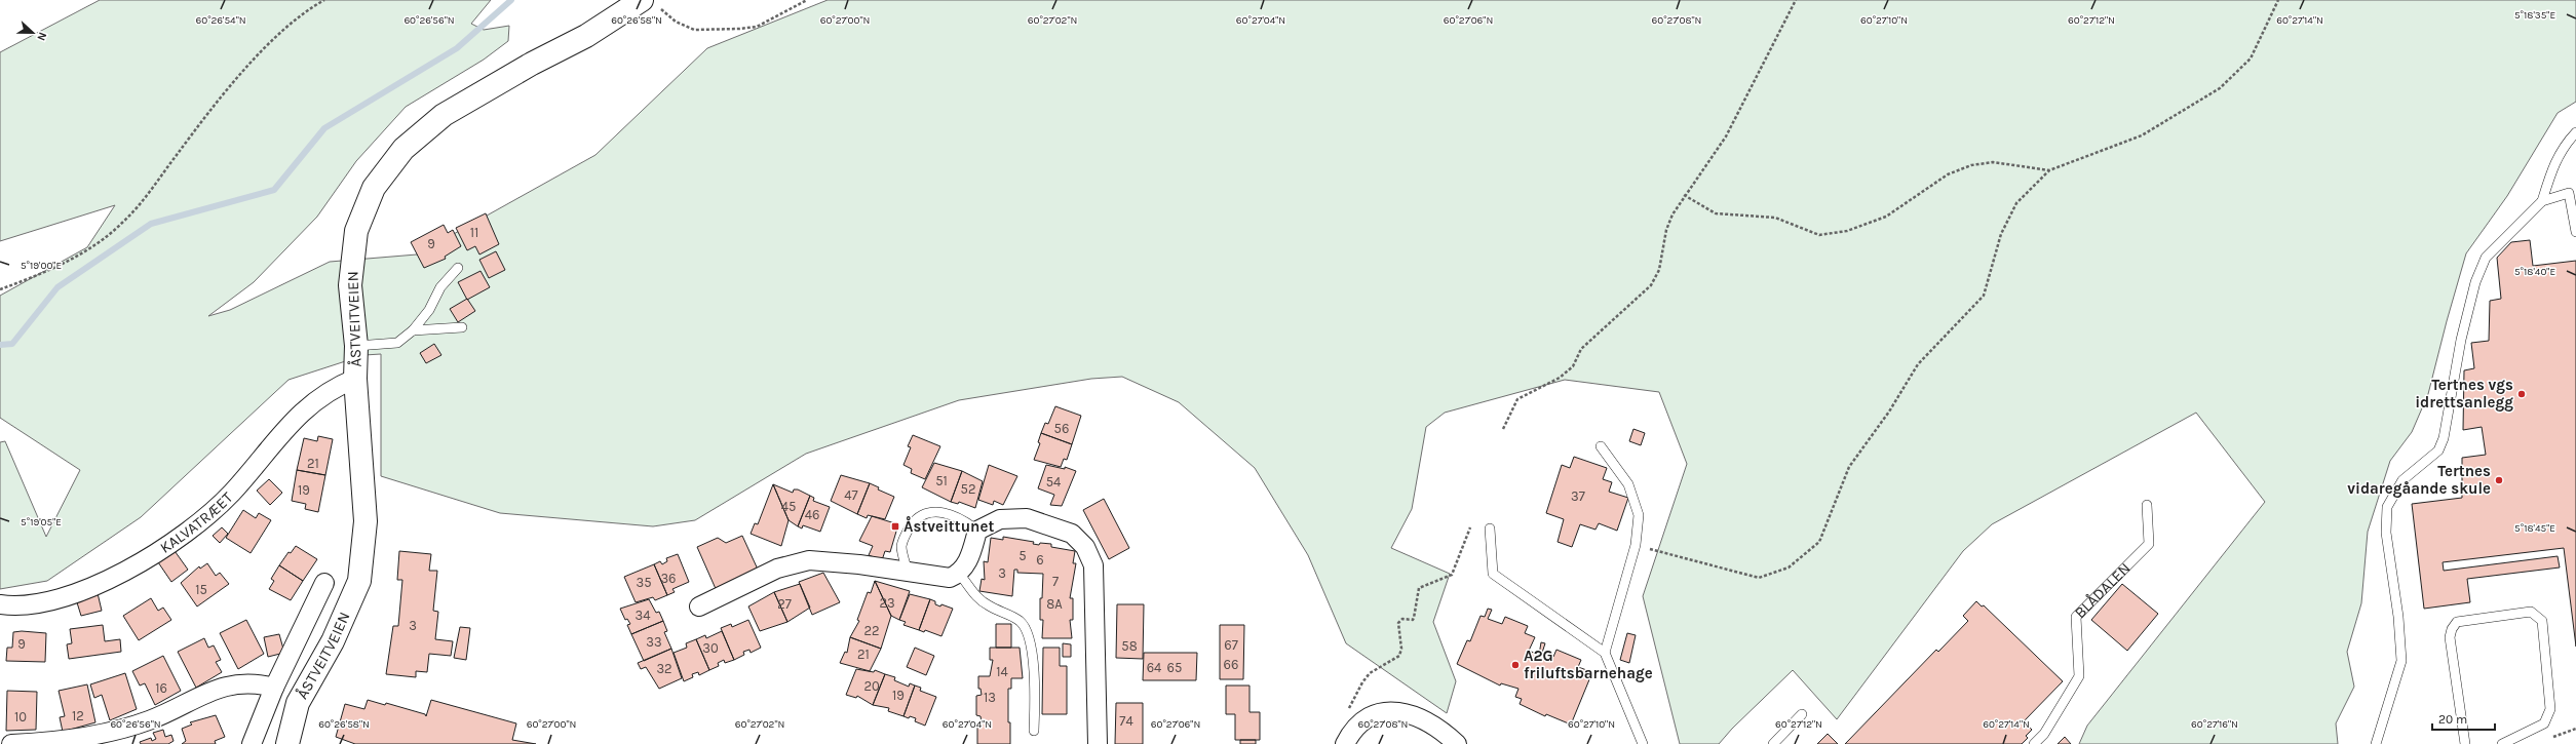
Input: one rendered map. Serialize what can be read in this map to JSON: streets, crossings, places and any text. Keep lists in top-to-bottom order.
{
  "streets": {
    "street": ["ÅSTVEITVEIEN", "KALVATRÆET"],
    "lane": ["BLÅDALEN"]
  },
  "crossings": [
    ["ÅSTVEITVEIEN", "KALVATRÆET"]
  ],
  "places": {
    "other": ["Tertnes vgs idrettsanlegg", "Tertnes vidaregåande skule", "A2G friluftsbarnehage"],
    "transit": ["Åstveittunet"]
  },
  "house_numbers": [
    "11",
    "9",
    "56",
    "21",
    "51",
    "54",
    "52",
    "19",
    "47",
    "37",
    "45",
    "46",
    "5",
    "6",
    "3",
    "36",
    "7",
    "35",
    "15",
    "23",
    "27",
    "8A",
    "34",
    "3",
    "22",
    "33",
    "9",
    "67",
    "58",
    "30",
    "21",
    "66",
    "64",
    "65",
    "32",
    "14",
    "20",
    "16",
    "19",
    "13",
    "12",
    "10",
    "74"
  ],
  "scale_bar": "20 m",
  "north": "right",
  "coordinates": [
    "5°18'35\"E",
    "60°26'54\"N",
    "60°26'56\"N",
    "60°26'58\"N",
    "60°27'00\"N",
    "60°27'02\"N",
    "60°27'06\"N",
    "60°27'08\"N",
    "60°27'10\"N",
    "60°27'12\"N",
    "60°27'14\"N",
    "60°27'04\"N",
    "5°19'00\"E",
    "5°18'40\"E",
    "5°19'05\"E",
    "5°18'45\"E",
    "60°27'16\"N"
  ]
}
